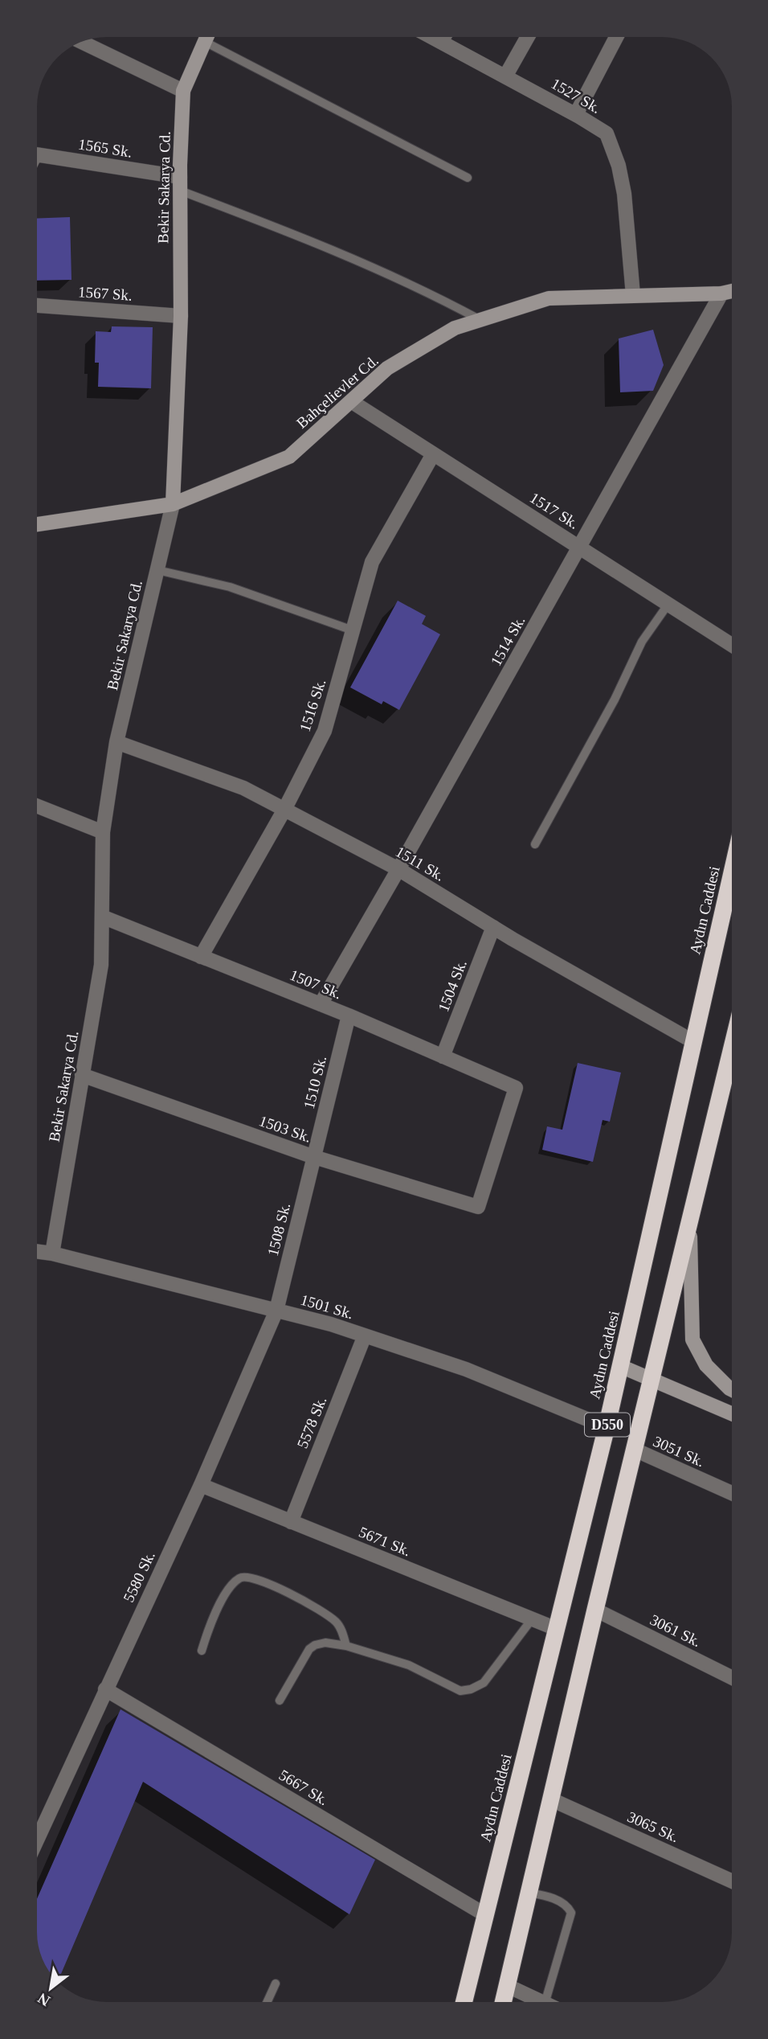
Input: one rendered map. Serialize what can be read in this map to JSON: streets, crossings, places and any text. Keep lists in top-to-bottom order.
{
  "streets": {
    "highway": ["Aydın Caddesi", "D550"],
    "street": [
      "1527 Sk.",
      "1565 Sk.",
      "Bekir Sakarya Cd.",
      "1567 Sk.",
      "Bahçelievler Cd.",
      "1517 Sk.",
      "1514 Sk.",
      "1516 Sk.",
      "1511 Sk.",
      "1507 Sk.",
      "1504 Sk.",
      "1510 Sk.",
      "1503 Sk.",
      "1508 Sk.",
      "1501 Sk.",
      "5578 Sk.",
      "3051 Sk.",
      "5671 Sk.",
      "5580 Sk.",
      "3061 Sk.",
      "5667 Sk.",
      "3065 Sk."
    ]
  },
  "crossings": [
    ["1527 Sk.", "Bahçelievler Cd."],
    ["1565 Sk.", "Bekir Sakarya Cd."],
    ["Bekir Sakarya Cd.", "1567 Sk."],
    ["Bekir Sakarya Cd.", "Bahçelievler Cd."],
    ["Bekir Sakarya Cd.", "1511 Sk."],
    ["Bekir Sakarya Cd.", "1507 Sk."],
    ["Bekir Sakarya Cd.", "1503 Sk."],
    ["Bekir Sakarya Cd.", "1501 Sk."],
    ["Bahçelievler Cd.", "1517 Sk."],
    ["Bahçelievler Cd.", "1514 Sk."],
    ["1517 Sk.", "1514 Sk."],
    ["1517 Sk.", "1516 Sk."],
    ["1514 Sk.", "1511 Sk."],
    ["1514 Sk.", "1507 Sk."],
    ["1516 Sk.", "1511 Sk."],
    ["1516 Sk.", "1507 Sk."],
    ["1511 Sk.", "Aydın Caddesi"],
    ["1511 Sk.", "1504 Sk."],
    ["Aydın Caddesi", "1501 Sk."],
    ["Aydın Caddesi", "5671 Sk."],
    ["Aydın Caddesi", "5667 Sk."],
    ["1507 Sk.", "1504 Sk."],
    ["1507 Sk.", "1510 Sk."],
    ["1507 Sk.", "1503 Sk."],
    ["1510 Sk.", "1503 Sk."],
    ["1510 Sk.", "1508 Sk."],
    ["1503 Sk.", "1508 Sk."],
    ["1508 Sk.", "1501 Sk."],
    ["1508 Sk.", "5580 Sk."],
    ["1501 Sk.", "5578 Sk."],
    ["1501 Sk.", "5580 Sk."],
    ["5578 Sk.", "5671 Sk."],
    ["D550", "3051 Sk."],
    ["D550", "3061 Sk."],
    ["D550", "3065 Sk."],
    ["5671 Sk.", "5580 Sk."],
    ["5580 Sk.", "5667 Sk."]
  ],
  "north": "bottom left"
}
